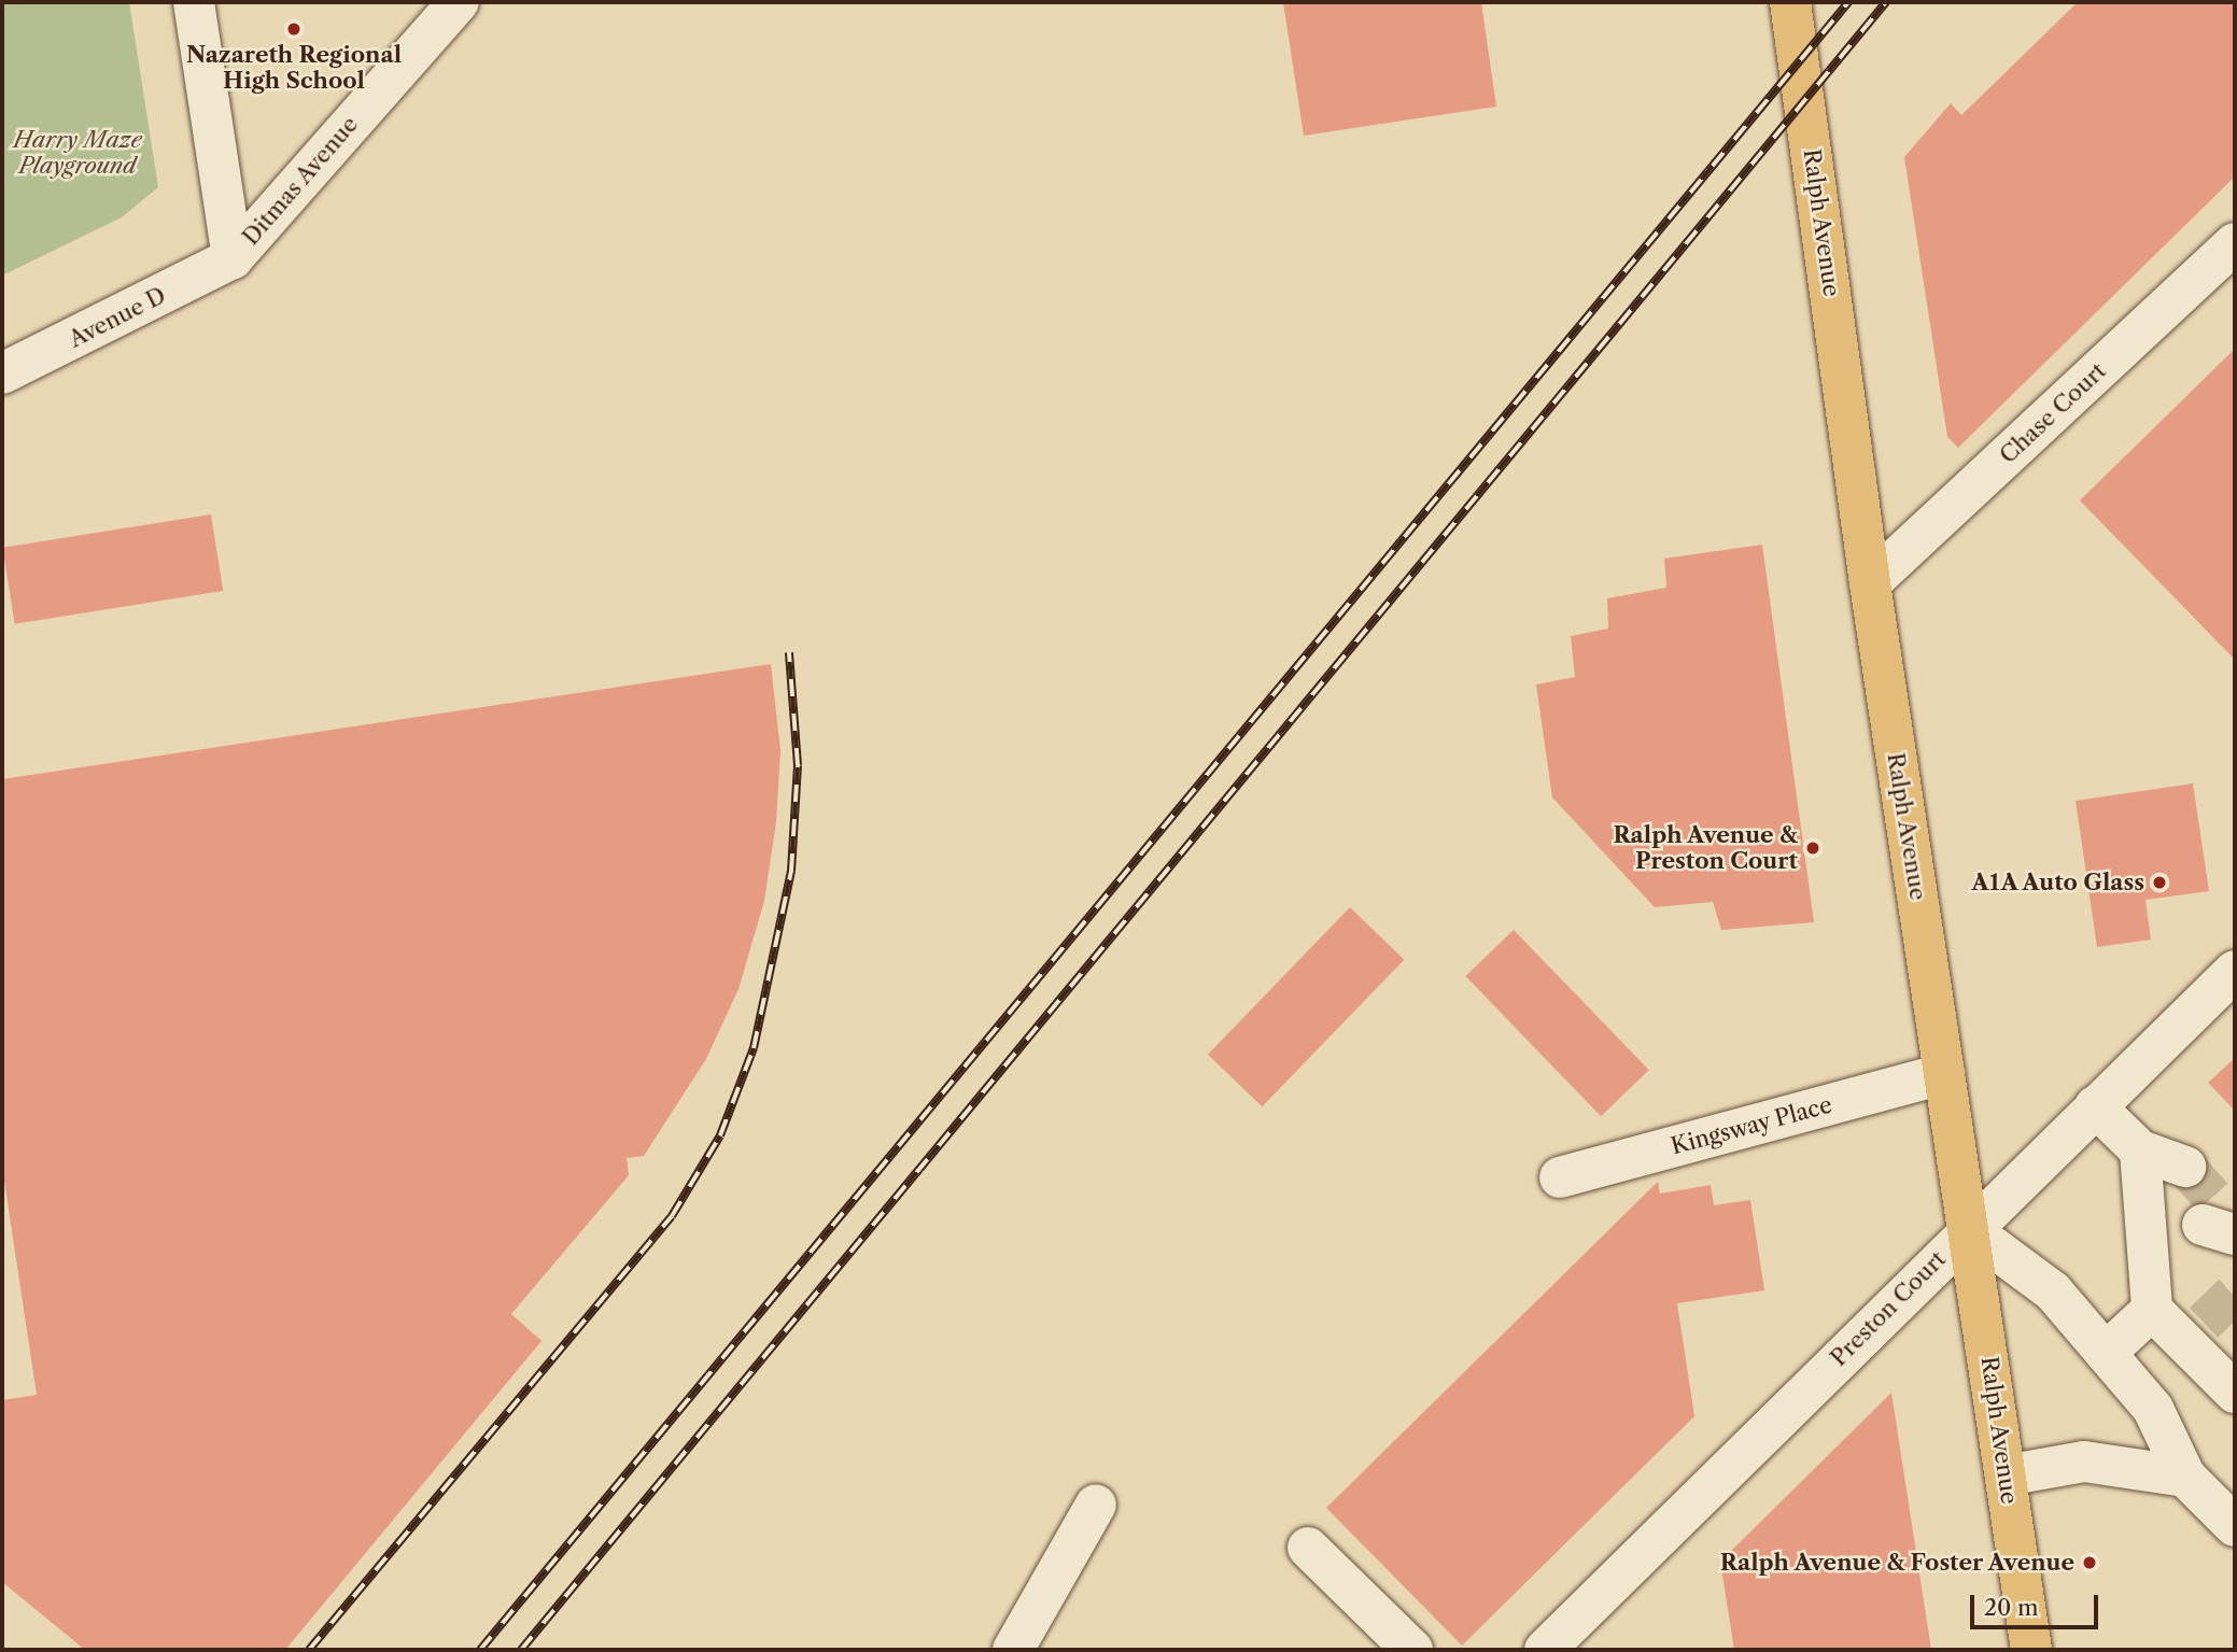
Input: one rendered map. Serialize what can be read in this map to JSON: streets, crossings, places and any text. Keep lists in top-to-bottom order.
{
  "streets": {
    "main road": ["Ralph Avenue"],
    "street": [
      "Ditmas Avenue",
      "Avenue D",
      "Chase Court",
      "Kingsway Place",
      "Preston Court"
    ]
  },
  "crossings": [
    ["Ditmas Avenue", "Avenue D"],
    ["Ralph Avenue", "Chase Court"],
    ["Ralph Avenue", "Kingsway Place"],
    ["Ralph Avenue", "Preston Court"]
  ],
  "parks": ["Harry Maze Playground"],
  "places": [
    "Nazareth Regional High School",
    "Ralph Avenue & Preston Court",
    "A1A Auto Glass",
    "Ralph Avenue & Foster Avenue"
  ],
  "scale_bar": "20 m"
}
